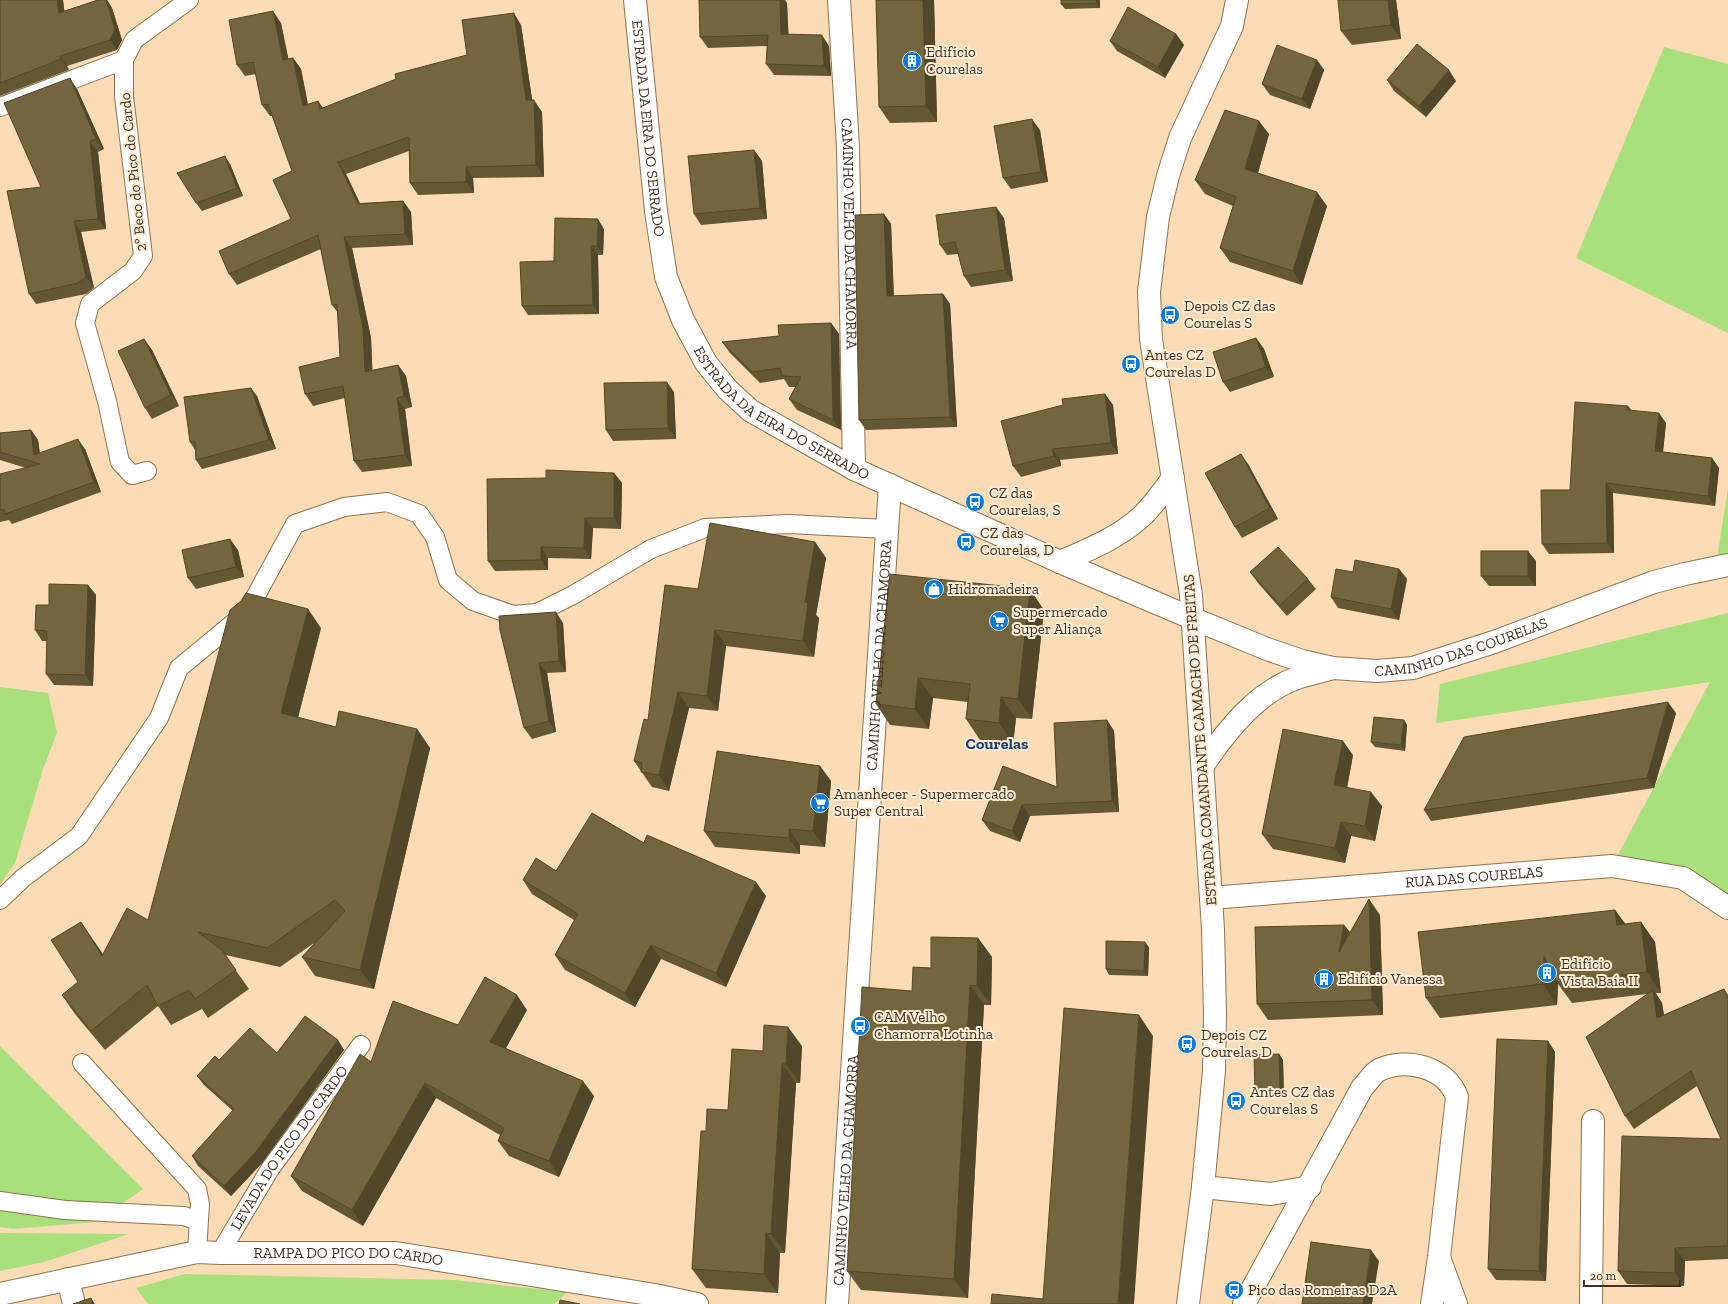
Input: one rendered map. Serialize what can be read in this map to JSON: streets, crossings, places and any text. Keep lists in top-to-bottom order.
{
  "streets": {
    "street": [
      "ESTRADA DA EIRA DO SERRADO",
      "CAMINHO VELHO DA CHAMORRA",
      "CAMINHO DAS COURELAS",
      "ESTRADA COMANDANTE CAMACHO DE FREITAS",
      "RUA DAS COURELAS",
      "RAMPA DO PICO DO CARDO"
    ],
    "lane": ["2º Beco do Pico do Cardo", "LEVADA DO PICO DO CARDO"]
  },
  "crossings": [
    ["ESTRADA DA EIRA DO SERRADO", "CAMINHO VELHO DA CHAMORRA"],
    ["ESTRADA DA EIRA DO SERRADO", "CAMINHO DAS COURELAS"],
    ["ESTRADA DA EIRA DO SERRADO", "ESTRADA COMANDANTE CAMACHO DE FREITAS"],
    ["CAMINHO DAS COURELAS", "ESTRADA COMANDANTE CAMACHO DE FREITAS"],
    ["ESTRADA COMANDANTE CAMACHO DE FREITAS", "RUA DAS COURELAS"],
    ["LEVADA DO PICO DO CARDO", "RAMPA DO PICO DO CARDO"]
  ],
  "districts": ["Courelas"],
  "places": {
    "building": ["Edifício Courelas", "Edifício Vista Baía II", "Edifício Vanessa"],
    "bus stop": [
      "Depois CZ das Courelas S",
      "Antes CZ Courelas D",
      "CZ das Courelas, S",
      "CZ das Courelas, D",
      "CAM Velho Chamorra Lotinha",
      "Depois CZ Courelas D",
      "Antes CZ das Courelas S",
      "Pico das Romeiras D2A"
    ],
    "shop": ["Hidromadeira"],
    "supermarket": ["Supermercado Super Aliança", "Amanhecer - Supermercado Super Central"]
  },
  "scale_bar": "20 m"
}
